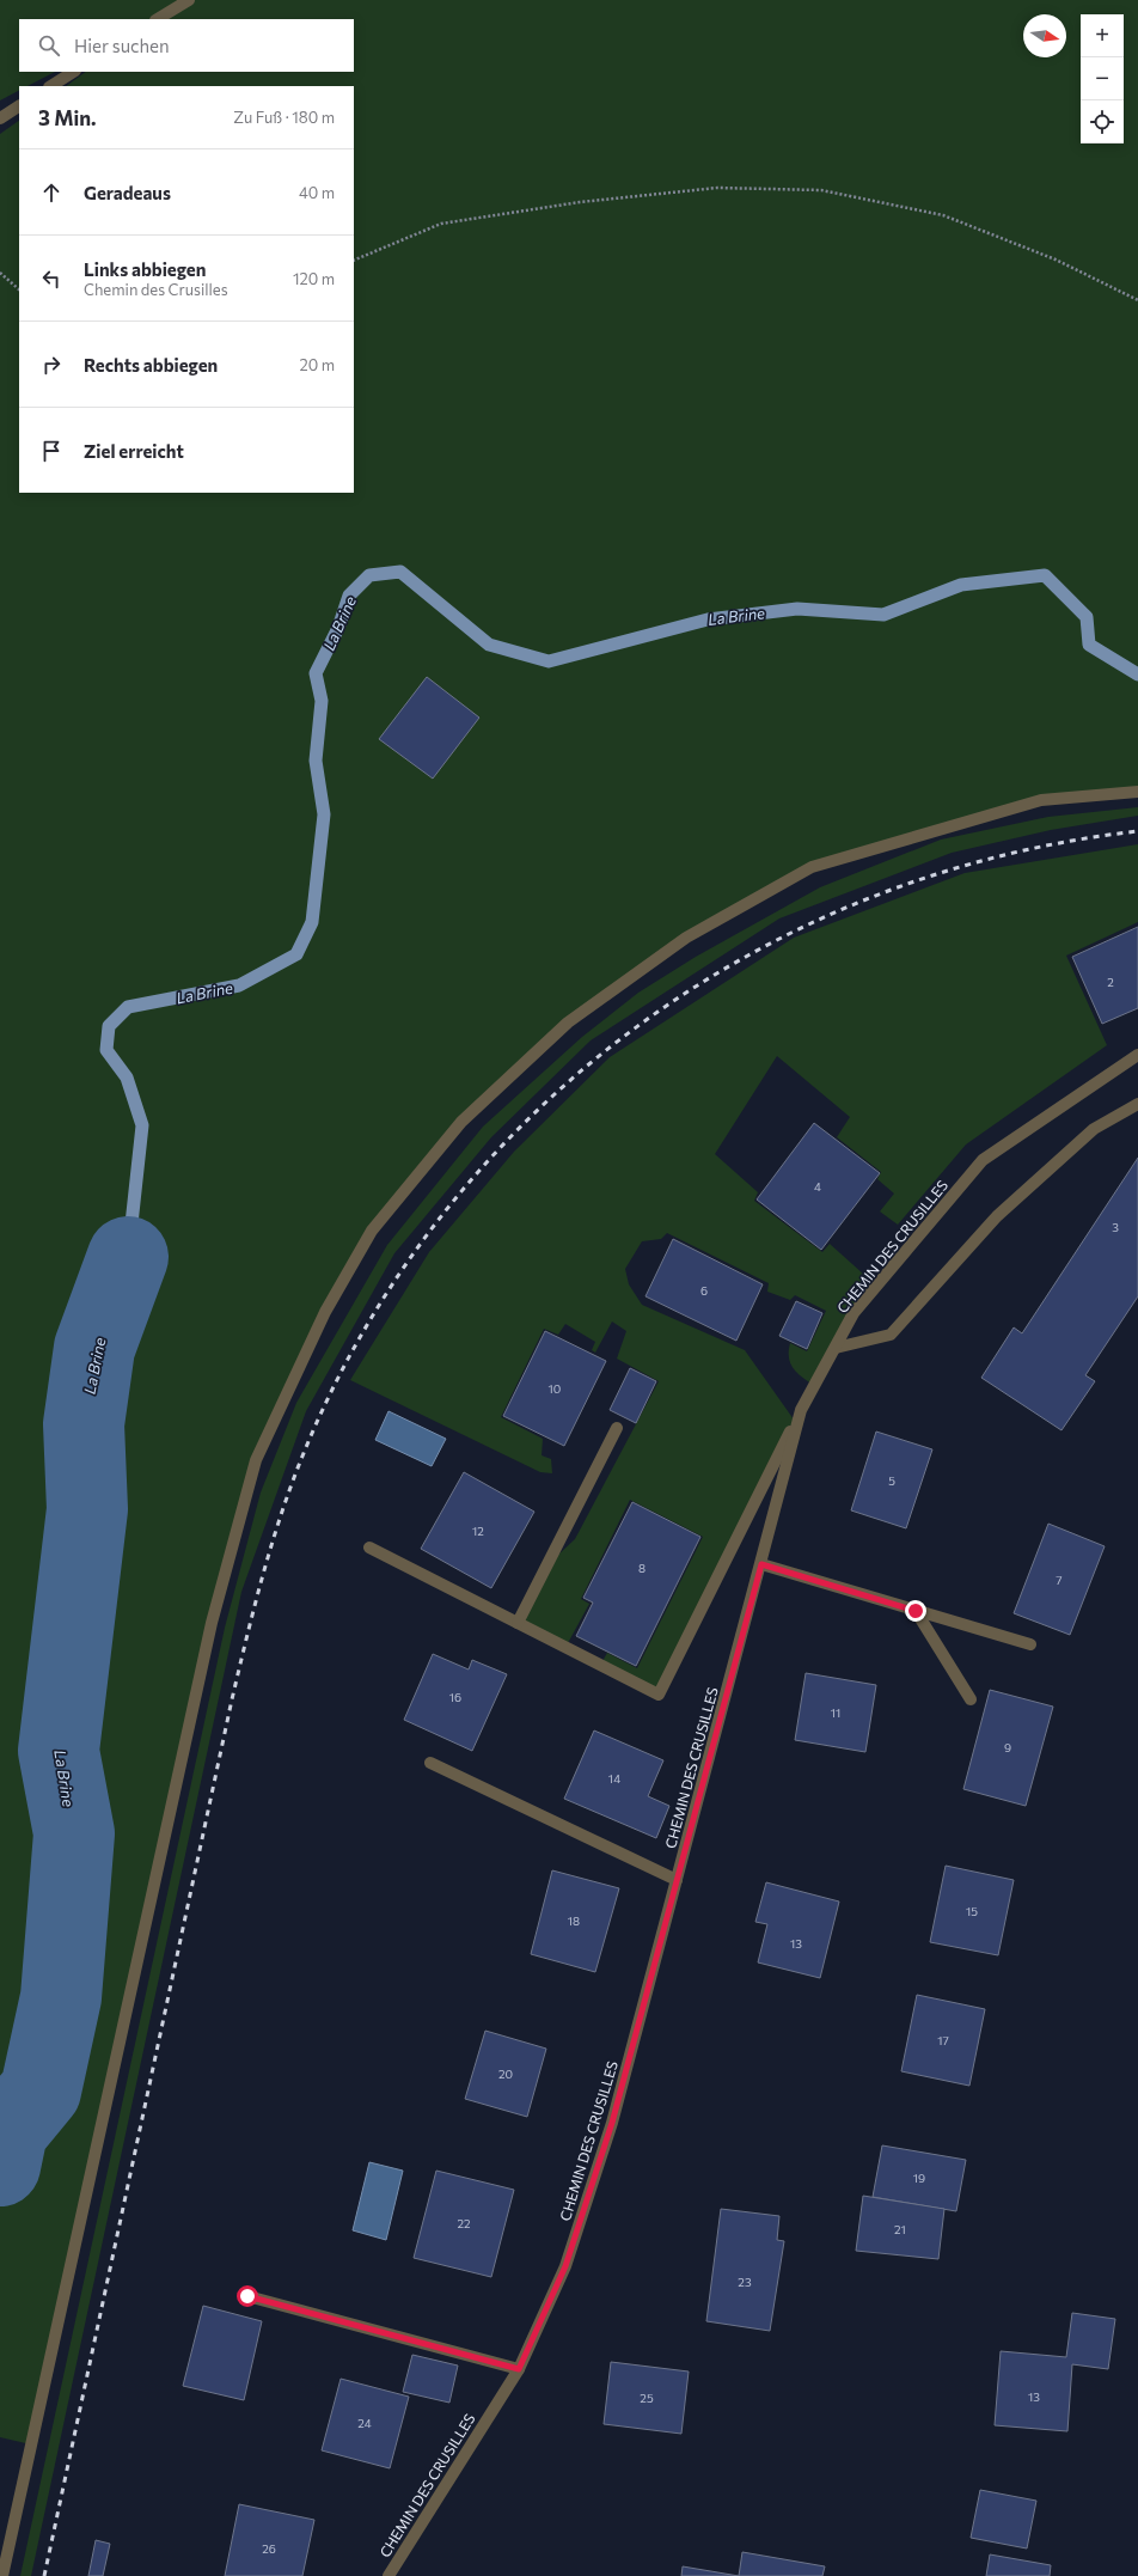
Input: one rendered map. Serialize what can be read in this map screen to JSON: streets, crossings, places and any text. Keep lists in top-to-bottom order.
{
  "streets": {
    "street": ["CHEMIN DES CRUSILLES"]
  },
  "water": ["La Brine"],
  "house_numbers": [
    "2",
    "4",
    "3",
    "6",
    "10",
    "5",
    "12",
    "8",
    "7",
    "16",
    "11",
    "9",
    "14",
    "15",
    "18",
    "13",
    "17",
    "20",
    "19",
    "22",
    "21",
    "23",
    "13",
    "25",
    "24",
    "26"
  ],
  "north": "right",
  "page": {
    "map_buttons": ["+", "−"],
    "search": "Hier suchen",
    "heading": ["3 Min.", "Zu Fuß · 180 m"],
    "list": [
      ["Geradeaus", "40 m"],
      ["Links abbiegen", "Chemin des Crusilles", "120 m"],
      ["Rechts abbiegen", "20 m"],
      "Ziel erreicht"
    ]
  }
}
